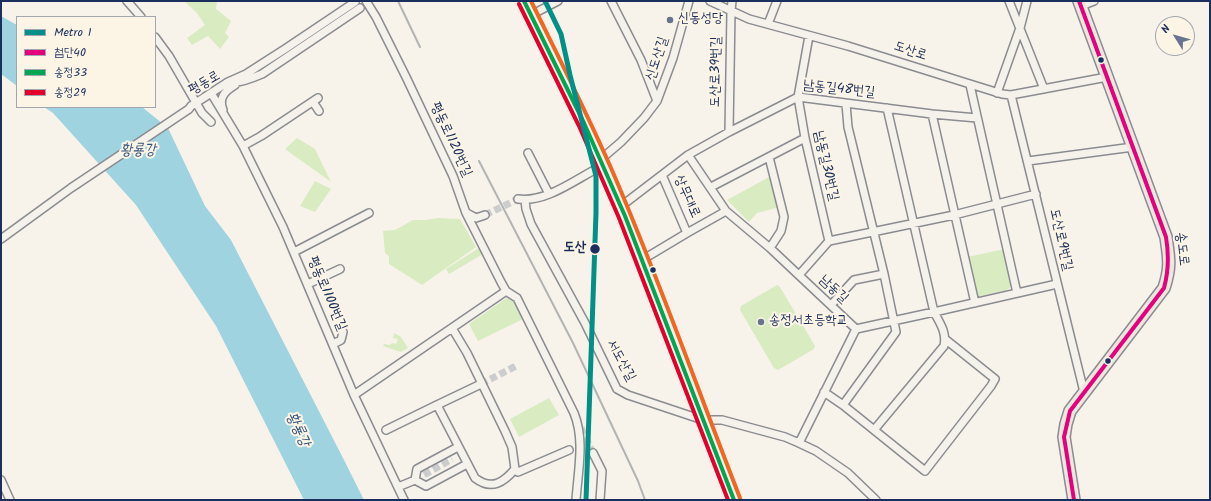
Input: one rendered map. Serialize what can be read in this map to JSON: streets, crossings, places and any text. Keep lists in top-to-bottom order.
{
  "streets": {
    "main road": ["송도로"],
    "street": [
      "도산로",
      "신도산길",
      "도산로39번길",
      "평동로",
      "남동길48번길",
      "평동로1120번길",
      "남동길30번길",
      "상무대로",
      "도산로9번길",
      "남동길",
      "평동로1100번길",
      "서도산길"
    ]
  },
  "crossings": [
    ["도산로", "도산로39번길"],
    ["도산로", "남동길30번길"],
    ["도산로", "도산로9번길"],
    ["도산로", "송도로"],
    ["신도산길", "서도산길"],
    ["도산로39번길", "남동길48번길"],
    ["평동로", "평동로1100번길"],
    ["남동길48번길", "남동길30번길"],
    ["남동길48번길", "상무대로"],
    ["남동길48번길", "남동길"],
    ["상무대로", "남동길"],
    ["도산로9번길", "송도로"]
  ],
  "water": ["황룡강"],
  "places": ["신동성당", "도산", "송정서초등학교"],
  "lines": [
    "metro line 1",
    "transit line 첨단40",
    "transit line 송정33",
    "transit line 송정29"
  ],
  "legend": [
    "Metro 1",
    "첨단40",
    "송정33",
    "송정29"
  ],
  "north": "top left"
}
